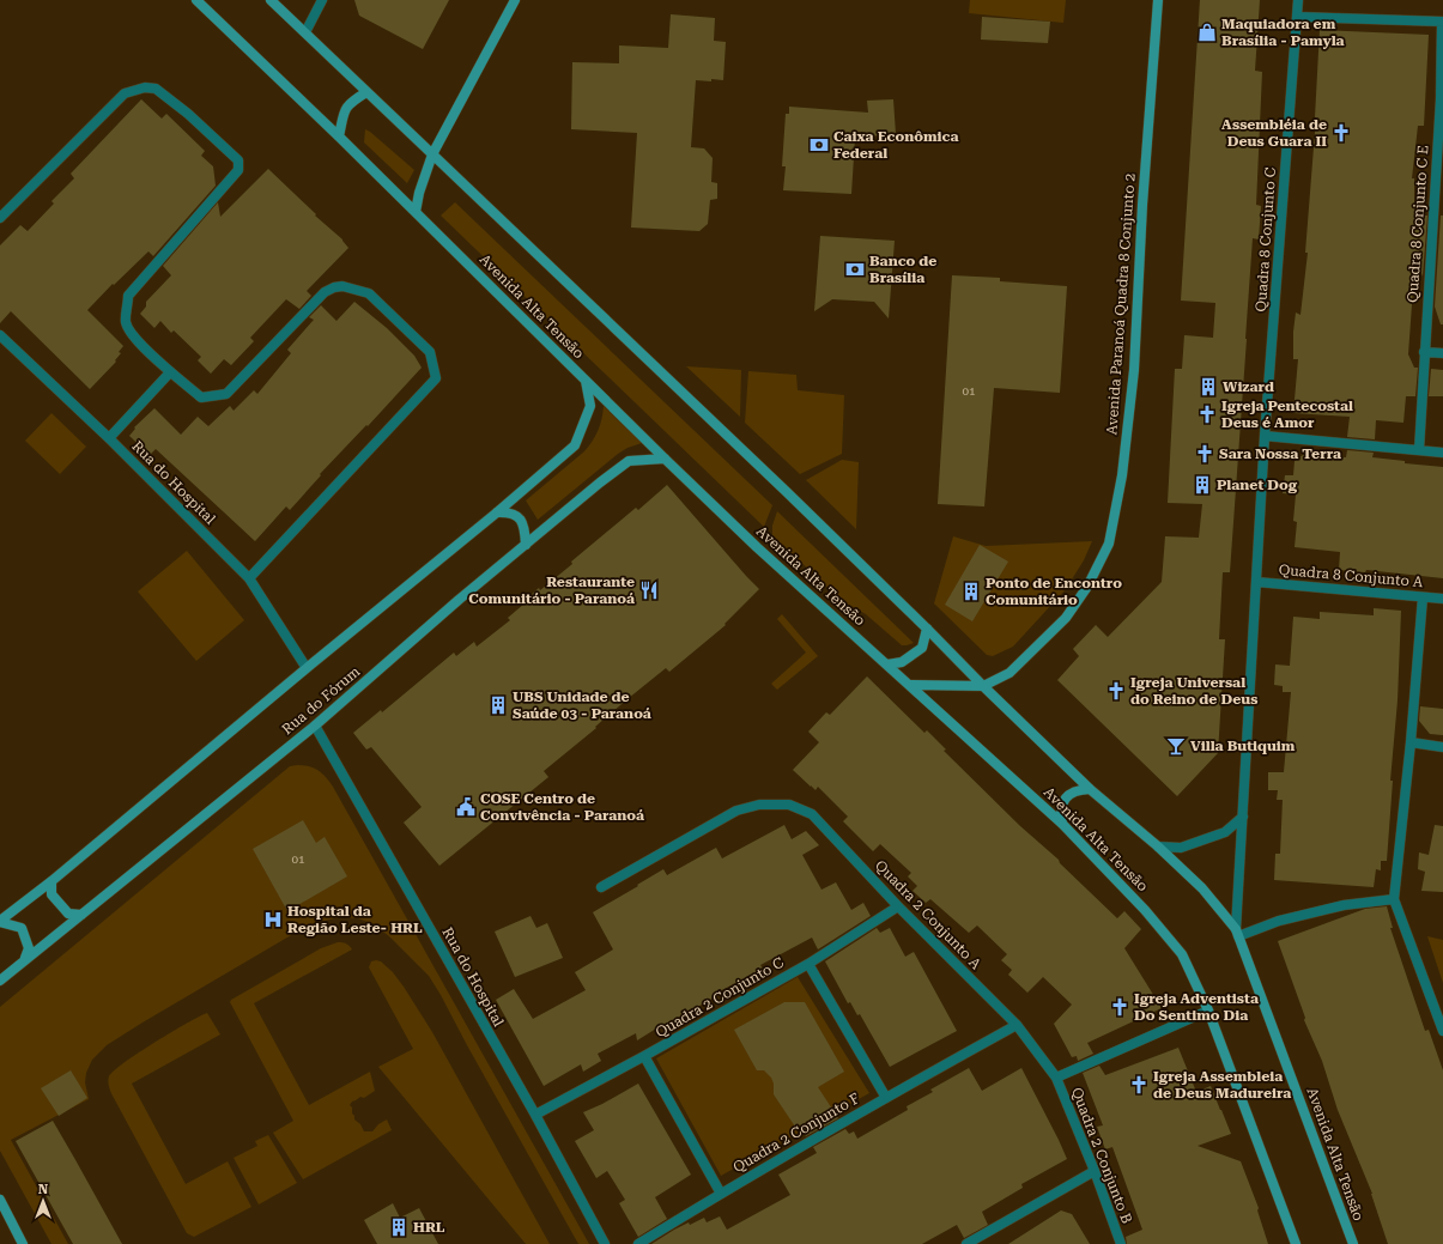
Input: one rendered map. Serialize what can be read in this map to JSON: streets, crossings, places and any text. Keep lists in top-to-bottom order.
{
  "streets": {
    "street": [
      "Quadra 8 Conjunto C E",
      "Quadra 8 Conjunto C",
      "Avenida Paranoá Quadra 8 Conjunto 2",
      "Avenida Alta Tensão",
      "Rua do Hospital",
      "Quadra 8 Conjunto A",
      "Rua do Fórum",
      "Quadra 2 Conjunto A",
      "Quadra 2 Conjunto C",
      "Quadra 2 Conjunto F",
      "Quadra 2 Conjunto B"
    ]
  },
  "crossings": [
    ["Quadra 8 Conjunto C", "Avenida Alta Tensão"],
    ["Quadra 8 Conjunto C", "Quadra 8 Conjunto A"],
    ["Avenida Paranoá Quadra 8 Conjunto 2", "Avenida Alta Tensão"],
    ["Avenida Alta Tensão", "Rua do Fórum"],
    ["Rua do Hospital", "Rua do Fórum"],
    ["Rua do Hospital", "Quadra 2 Conjunto C"],
    ["Quadra 2 Conjunto A", "Quadra 2 Conjunto C"],
    ["Quadra 2 Conjunto A", "Quadra 2 Conjunto F"],
    ["Quadra 2 Conjunto A", "Quadra 2 Conjunto B"]
  ],
  "places": {
    "shop": ["Maquiadora em Brasília - Pamyla"],
    "church": [
      "Assembléia de Deus Guara II",
      "Igreja Pentecostal Deus é Amor",
      "Sara Nossa Terra",
      "Igreja Universal do Reino de Deus",
      "Igreja Adventista Do Sentimo Dia",
      "Igreja Assembleia de Deus Madureira"
    ],
    "bank": ["Caixa Econômica Federal", "Banco de Brasília"],
    "building": [
      "Wizard",
      "Planet Dog",
      "Ponto de Encontro Comunitário",
      "UBS Unidade de Saúde 03 - Paranoá",
      "HRL"
    ],
    "restaurant": ["Restaurante Comunitário - Paranoá"],
    "bar": ["Villa Butiquim"],
    "public building": ["COSE Centro de Convivência - Paranoá"],
    "hospital": ["Hospital da Região Leste- HRL"]
  },
  "house_numbers": ["01", "01"],
  "north": "top"
}
